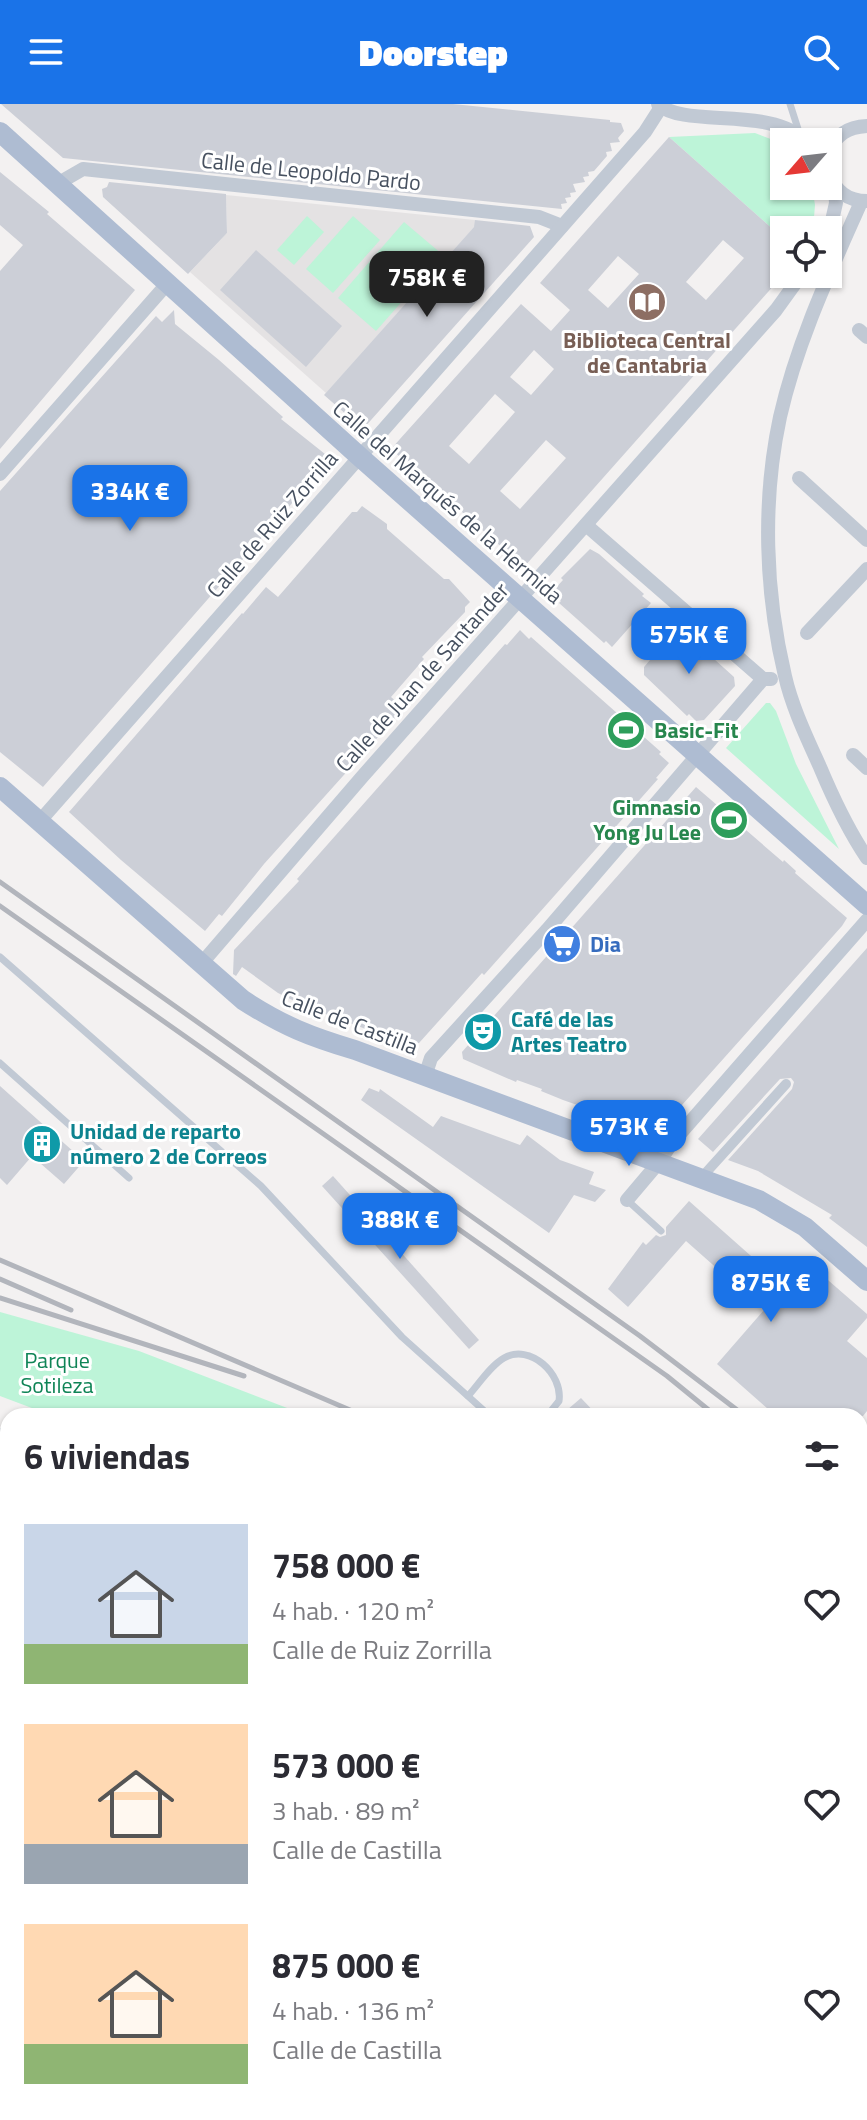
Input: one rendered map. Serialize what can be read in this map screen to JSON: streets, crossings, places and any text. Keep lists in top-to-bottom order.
{
  "streets": {
    "main road": ["Calle del Marqués de la Hermida", "Calle de Castilla"],
    "street": ["Calle de Leopoldo Pardo", "Calle de Ruiz Zorrilla", "Calle de Juan de Santander"]
  },
  "crossings": [
    ["Calle de Leopoldo Pardo", "Calle del Marqués de la Hermida"],
    ["Calle de Leopoldo Pardo", "Calle de Ruiz Zorrilla"],
    ["Calle del Marqués de la Hermida", "Calle de Ruiz Zorrilla"],
    ["Calle del Marqués de la Hermida", "Calle de Juan de Santander"],
    ["Calle de Ruiz Zorrilla", "Calle de Castilla"],
    ["Calle de Juan de Santander", "Calle de Castilla"]
  ],
  "parks": ["Parque Sotileza"],
  "places": {
    "library": ["Biblioteca Central de Cantabria"],
    "sports": ["Basic-Fit", "Gimnasio Yong Ju Lee"],
    "supermarket": ["Dia"],
    "theatre": ["Café de las Artes Teatro"],
    "building": ["Unidad de reparto número 2 de Correos"]
  },
  "north": "bottom left",
  "page": {
    "header": "Doorstep",
    "price": [
      "758K €",
      "334K €",
      "575K €",
      "573K €",
      "388K €",
      "875K €"
    ],
    "heading": "6 viviendas",
    "list": [
      {
        "name": "758 000 €",
        "note": "4 hab. · 120 m² · Calle de Ruiz Zorrilla"
      },
      {
        "name": "573 000 €",
        "note": "3 hab. · 89 m² · Calle de Castilla"
      },
      {
        "name": "875 000 €",
        "note": "4 hab. · 136 m² · Calle de Castilla"
      }
    ]
  }
}
